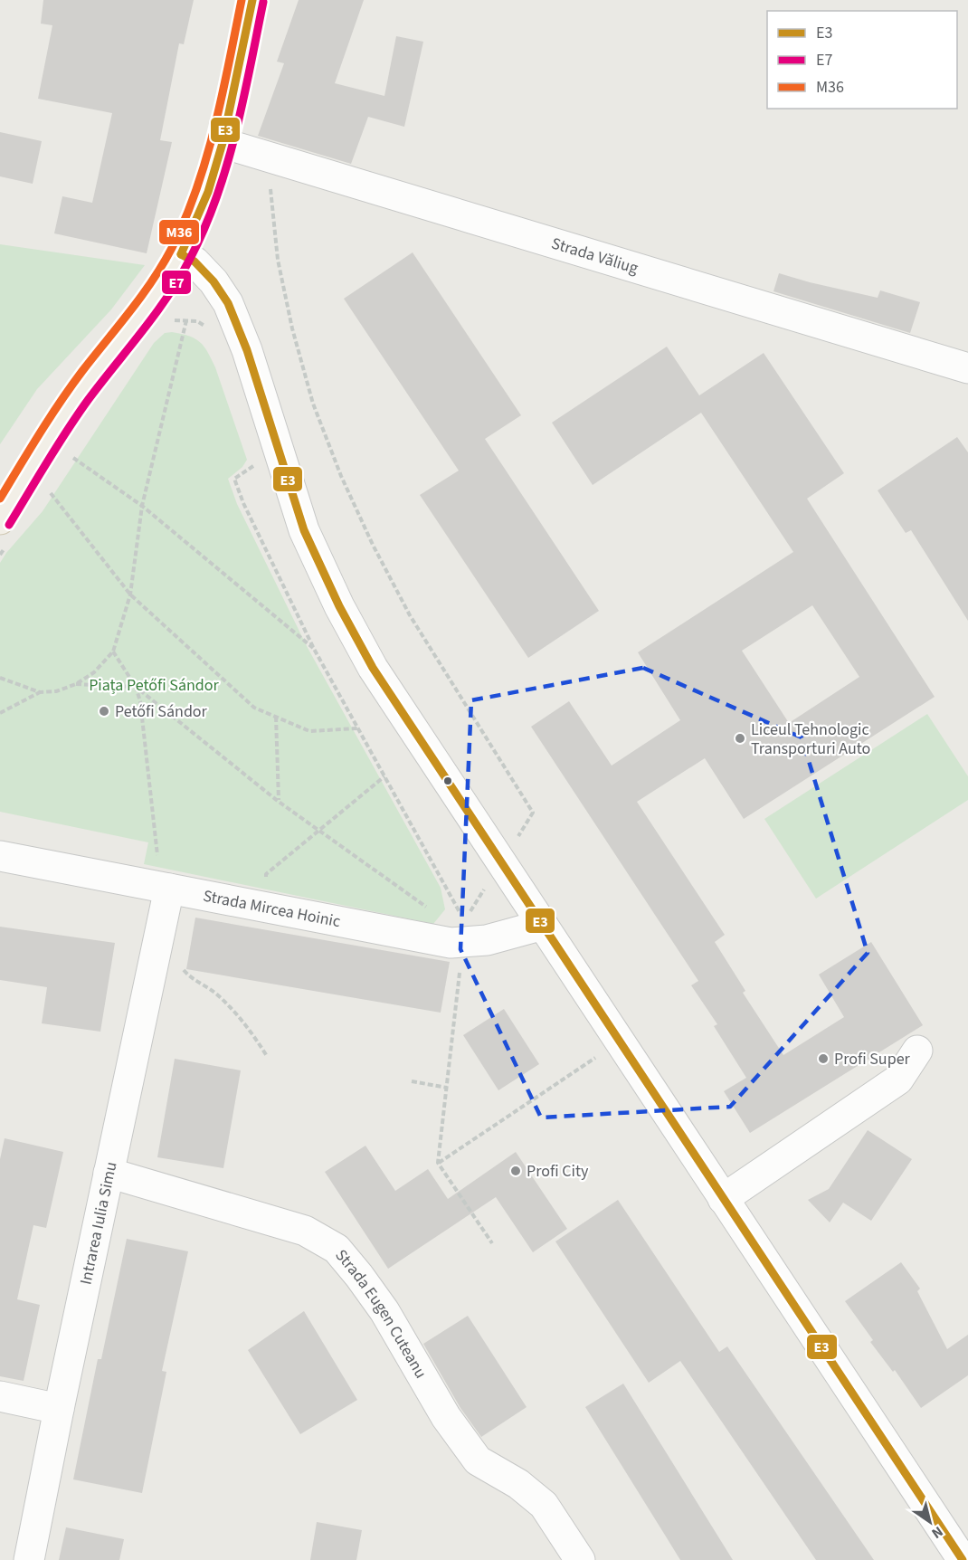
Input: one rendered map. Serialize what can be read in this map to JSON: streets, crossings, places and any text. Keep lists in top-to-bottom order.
{
  "streets": {
    "street": [
      "Strada Văliug",
      "Strada Mircea Hoinic",
      "Intrarea Iulia Simu",
      "Strada Eugen Cuteanu"
    ]
  },
  "crossings": [
    ["Strada Mircea Hoinic", "Intrarea Iulia Simu"],
    ["Intrarea Iulia Simu", "Strada Eugen Cuteanu"]
  ],
  "parks": ["Piața Petőfi Sándor"],
  "places": [
    "Petőfi Sándor",
    "Liceul Tehnologic Transporturi Auto",
    "Profi Super",
    "Profi City"
  ],
  "lines": ["transit line E3", "transit line M36", "transit line E7"],
  "legend": ["E3", "E7", "M36"],
  "north": "bottom right"
}
